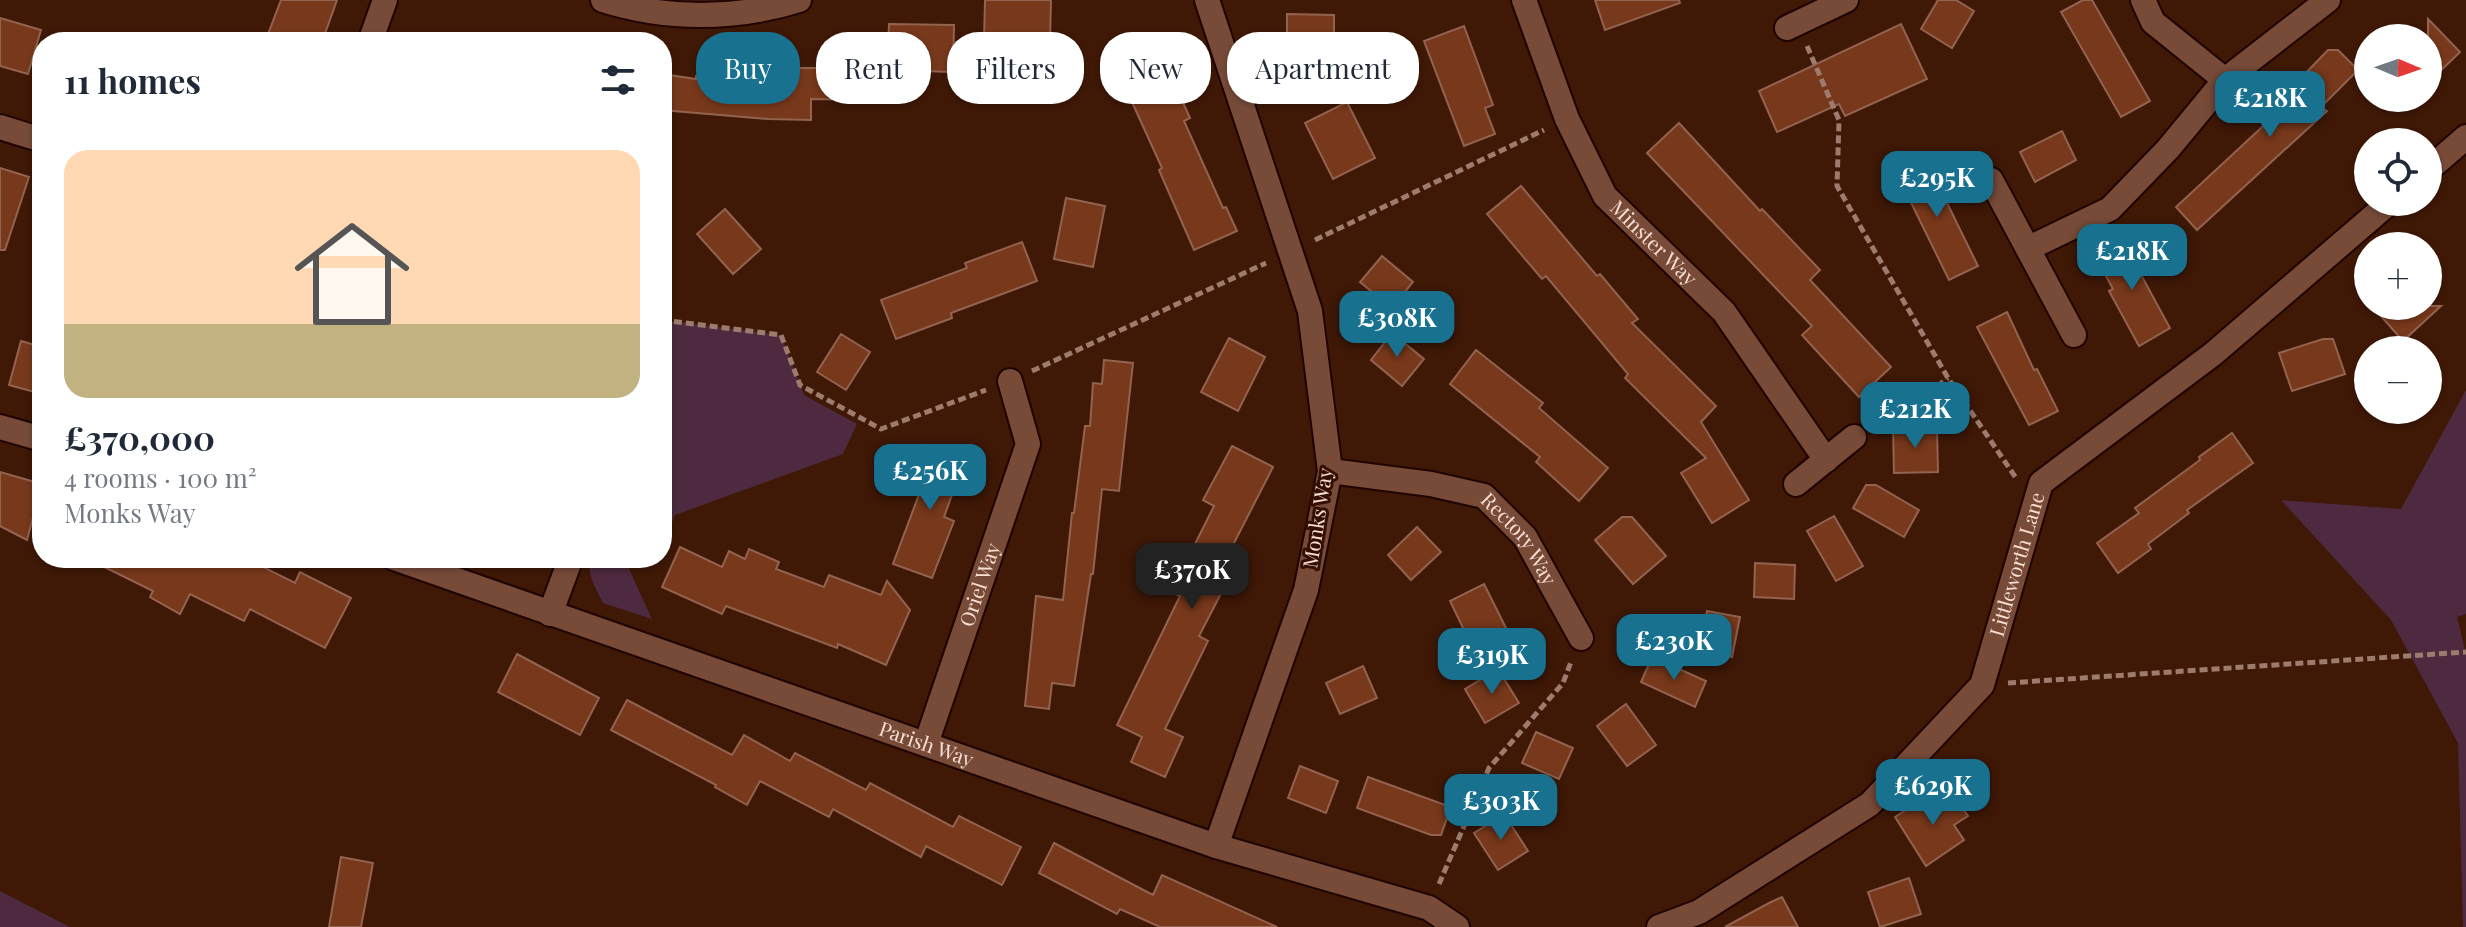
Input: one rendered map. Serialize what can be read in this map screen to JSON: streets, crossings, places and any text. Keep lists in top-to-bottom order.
{
  "streets": {
    "street": [
      "Minster Way",
      "Monks Way",
      "Rectory Way",
      "Littleworth Lane",
      "Oriel Way",
      "Parish Way"
    ]
  },
  "crossings": [
    ["Monks Way", "Rectory Way"],
    ["Monks Way", "Parish Way"],
    ["Oriel Way", "Parish Way"]
  ],
  "north": "right",
  "page": {
    "map_buttons": ["+", "−"],
    "chip": [
      "Buy",
      "Rent",
      "Filters",
      "New",
      "Apartment"
    ],
    "heading": "11 homes",
    "price": [
      "£218K",
      "£295K",
      "£218K",
      "£308K",
      "£212K",
      "£256K",
      "£370K",
      "£230K",
      "£319K",
      "£629K",
      "£303K"
    ],
    "list": [
      {
        "name": "£370,000",
        "note": "4 rooms · 100 m² · Monks Way"
      }
    ]
  }
}
